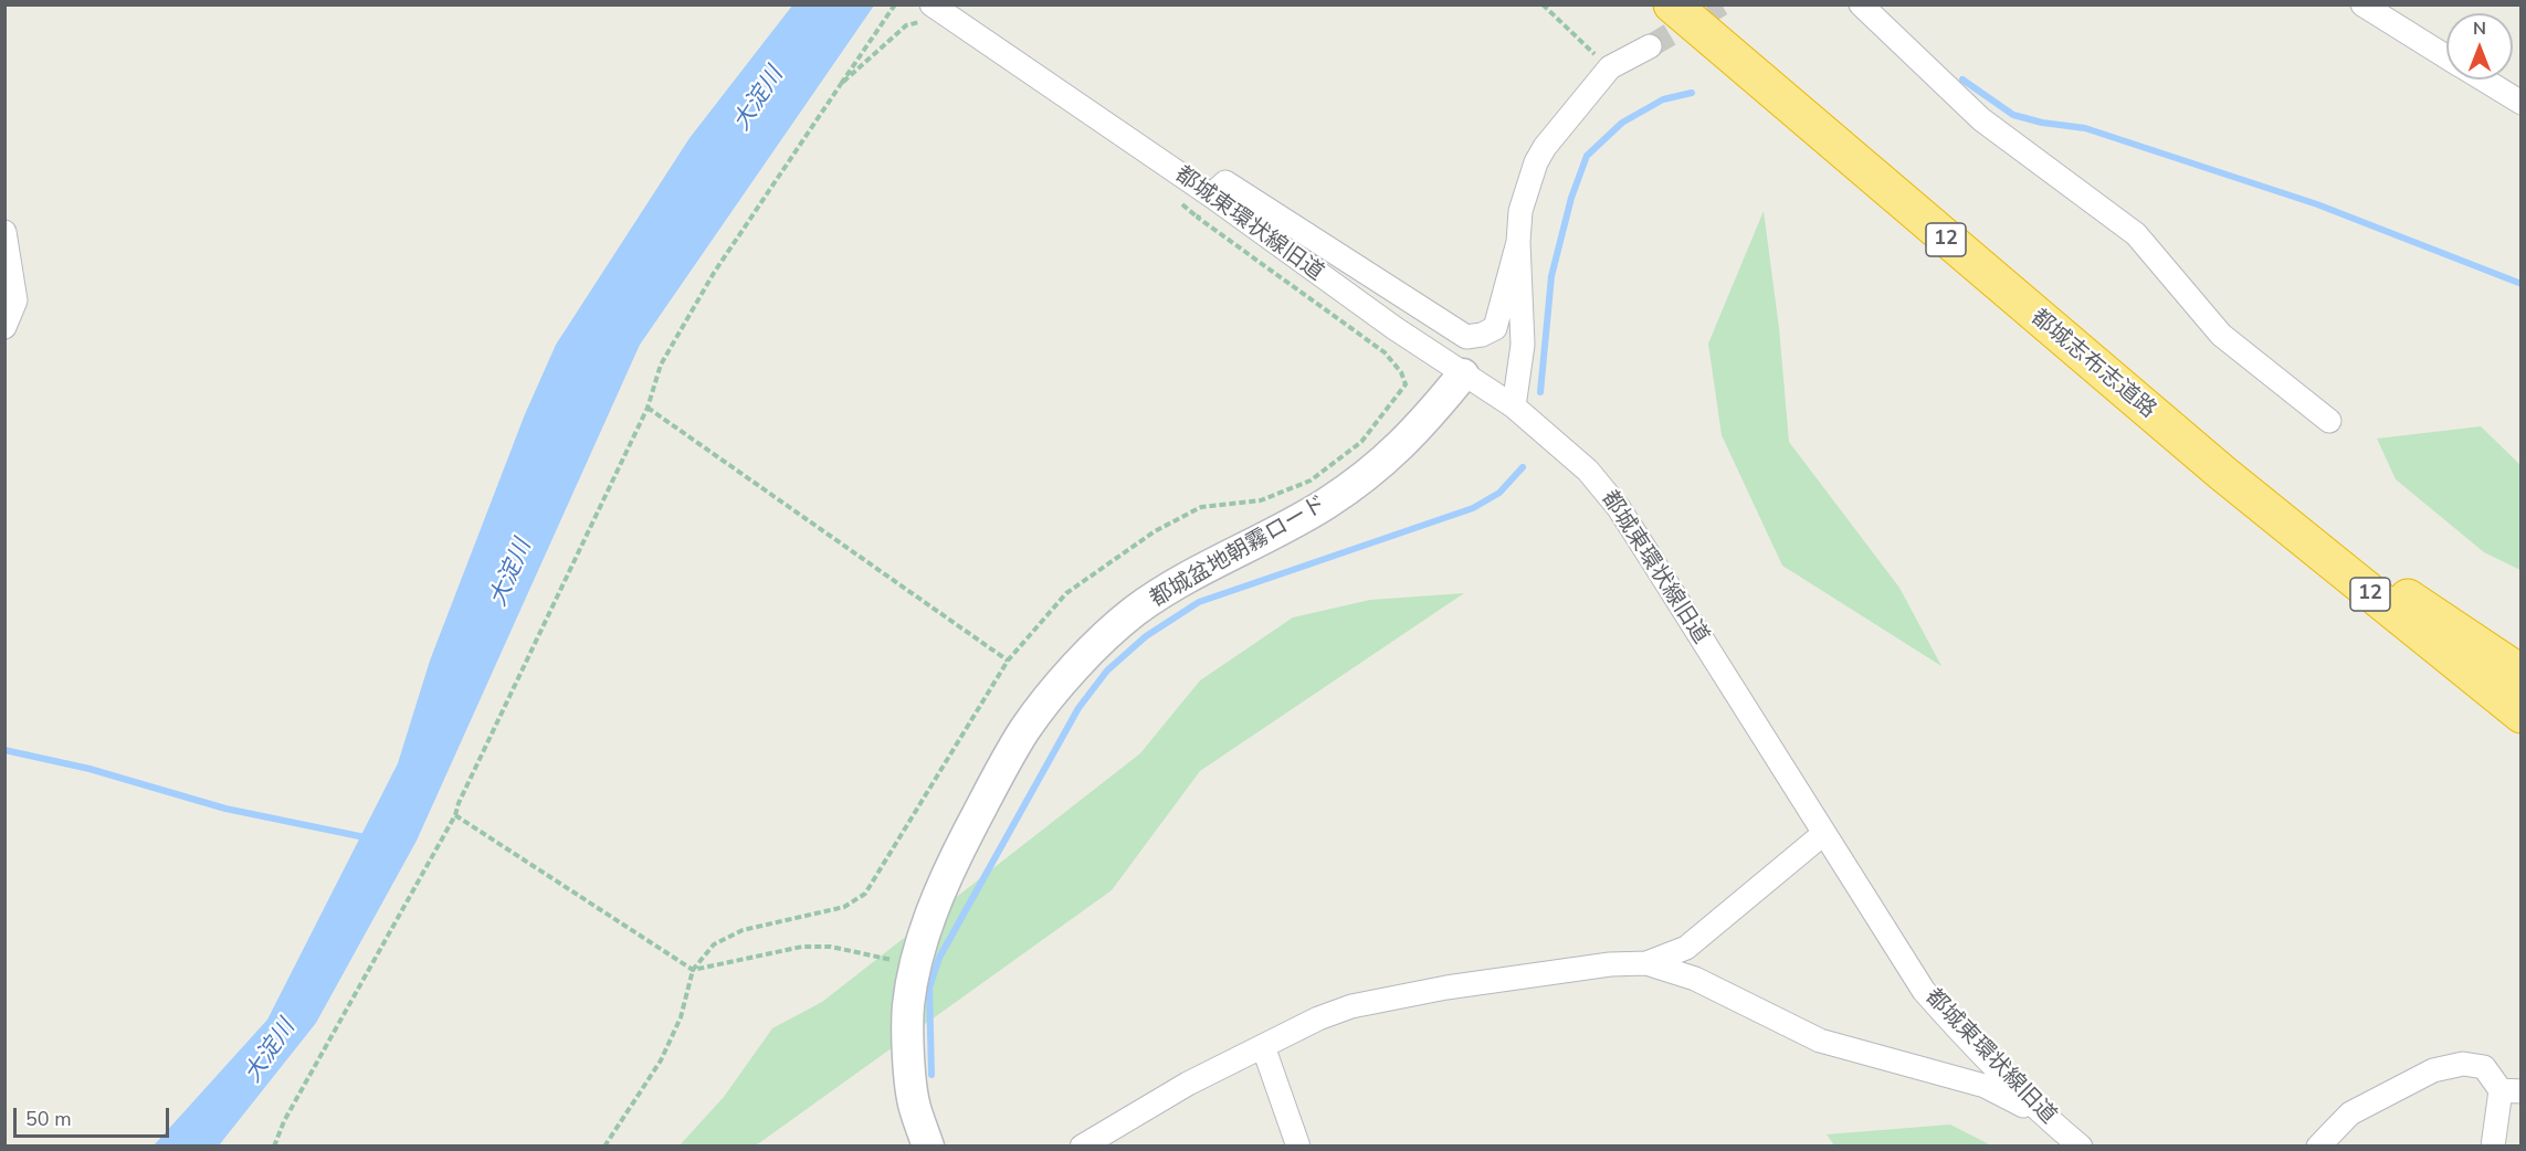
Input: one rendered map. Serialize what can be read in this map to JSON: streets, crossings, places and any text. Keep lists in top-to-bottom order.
{
  "streets": {
    "highway": ["12", "都城志布志道路"],
    "street": ["都城東環状線旧道", "都城盆地朝霧ロード"]
  },
  "crossings": [
    ["都城東環状線旧道", "都城盆地朝霧ロード"]
  ],
  "water": ["大淀川"],
  "scale_bar": "50 m",
  "north": "top"
}
